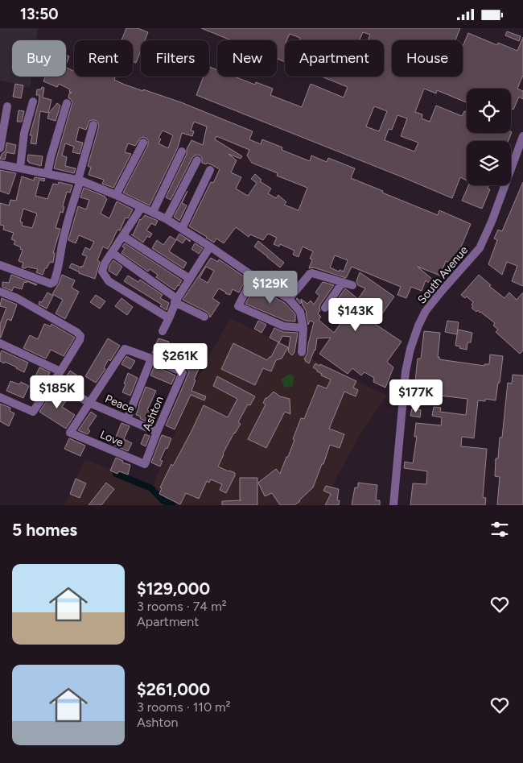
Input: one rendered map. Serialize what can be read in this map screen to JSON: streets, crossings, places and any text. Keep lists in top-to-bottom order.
{
  "streets": {
    "street": [
      "South Avenue",
      "Peace",
      "Ashton",
      "Love"
    ]
  },
  "crossings": [
    ["Peace", "Ashton"],
    ["Peace", "Love"],
    ["Ashton", "Love"]
  ],
  "page": {
    "status": "13:50",
    "chip": [
      "Buy",
      "Rent",
      "Filters",
      "New",
      "Apartment",
      "House"
    ],
    "price": [
      "$129K",
      "$143K",
      "$261K",
      "$185K",
      "$177K"
    ],
    "heading": "5 homes",
    "list": [
      {
        "name": "$129,000",
        "note": "3 rooms · 74 m² · Apartment"
      },
      {
        "name": "$261,000",
        "note": "3 rooms · 110 m² · Ashton"
      }
    ]
  }
}
